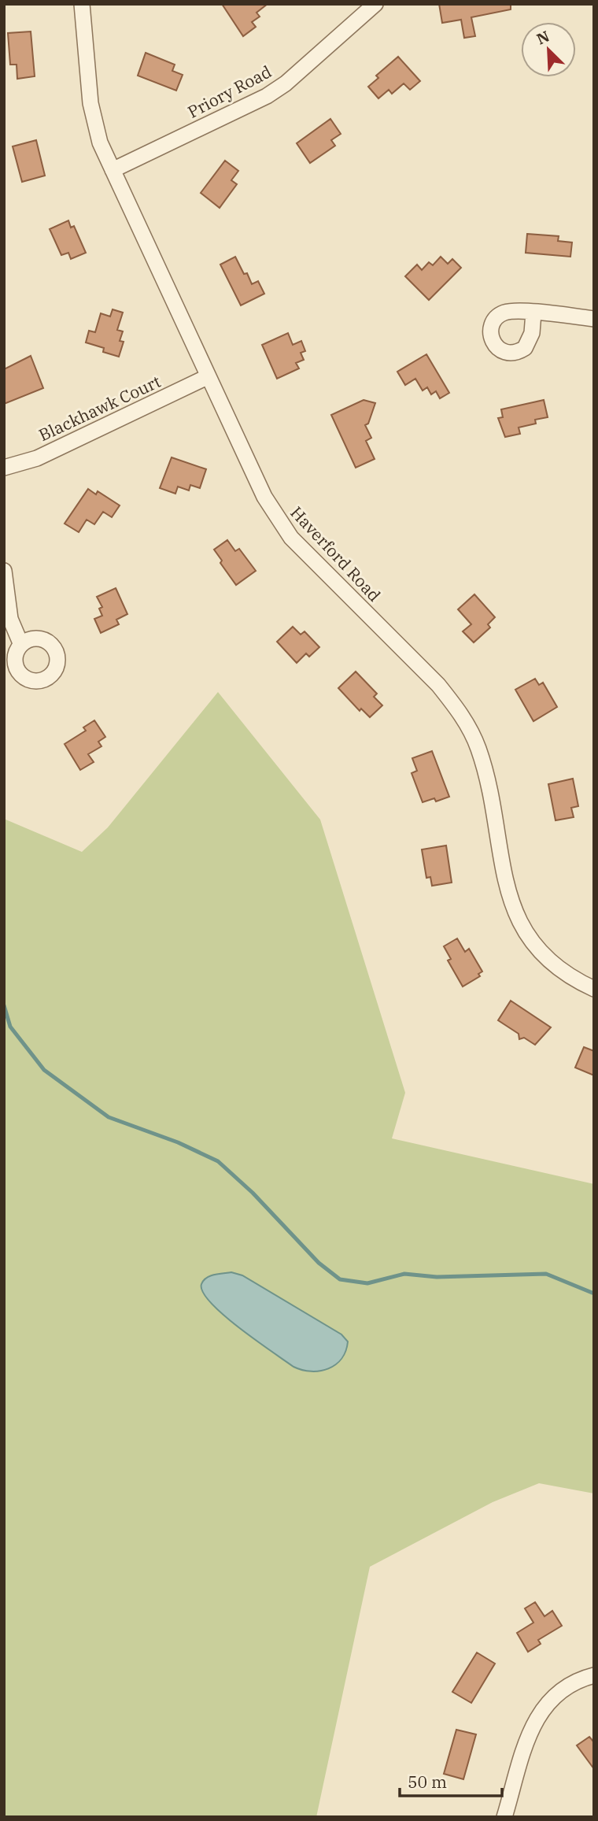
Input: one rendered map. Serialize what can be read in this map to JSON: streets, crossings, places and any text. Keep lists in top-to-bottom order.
{
  "streets": {
    "street": ["Priory Road", "Blackhawk Court", "Haverford Road"]
  },
  "crossings": [
    ["Priory Road", "Haverford Road"],
    ["Blackhawk Court", "Haverford Road"]
  ],
  "scale_bar": "50 m",
  "north": "top left"
}
